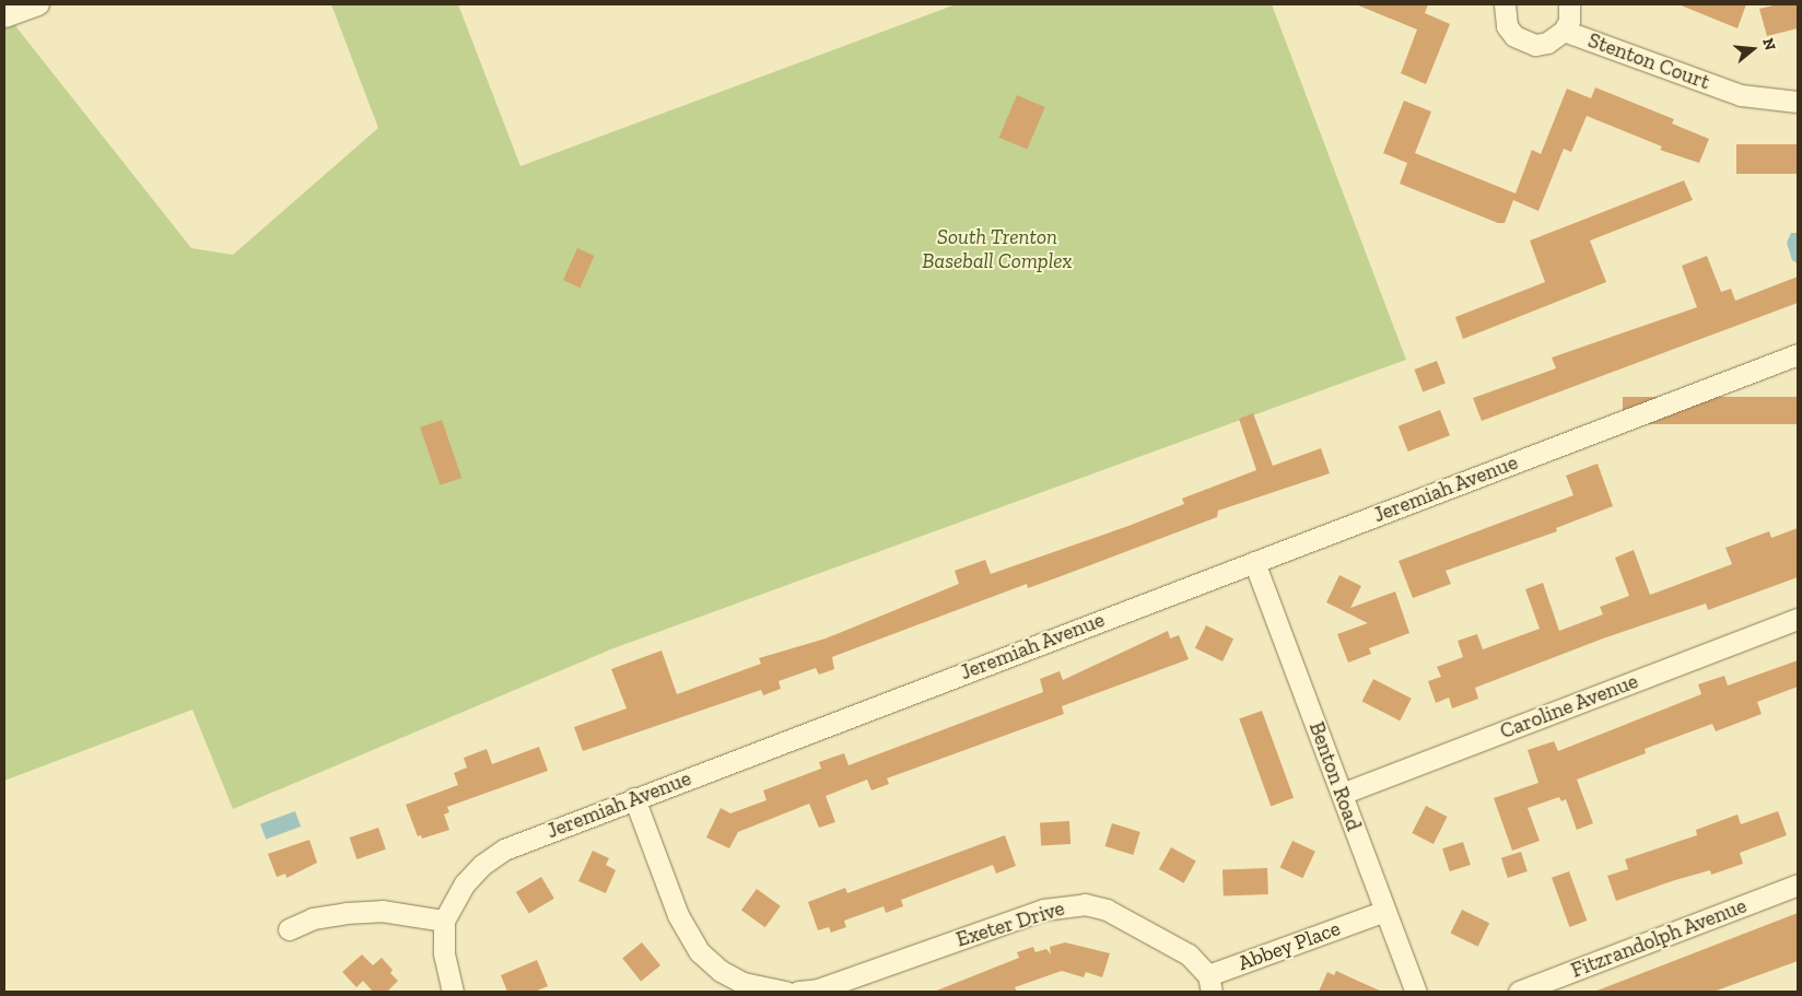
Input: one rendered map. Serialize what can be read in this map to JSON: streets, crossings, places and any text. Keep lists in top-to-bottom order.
{
  "streets": {
    "street": [
      "Stenton Court",
      "Jeremiah Avenue",
      "Caroline Avenue",
      "Benton Road",
      "Exeter Drive",
      "Fitzrandolph Avenue",
      "Abbey Place"
    ]
  },
  "crossings": [
    ["Jeremiah Avenue", "Benton Road"],
    ["Caroline Avenue", "Benton Road"],
    ["Benton Road", "Abbey Place"],
    ["Exeter Drive", "Abbey Place"]
  ],
  "parks": ["South Trenton Baseball Complex"],
  "north": "right"
}
